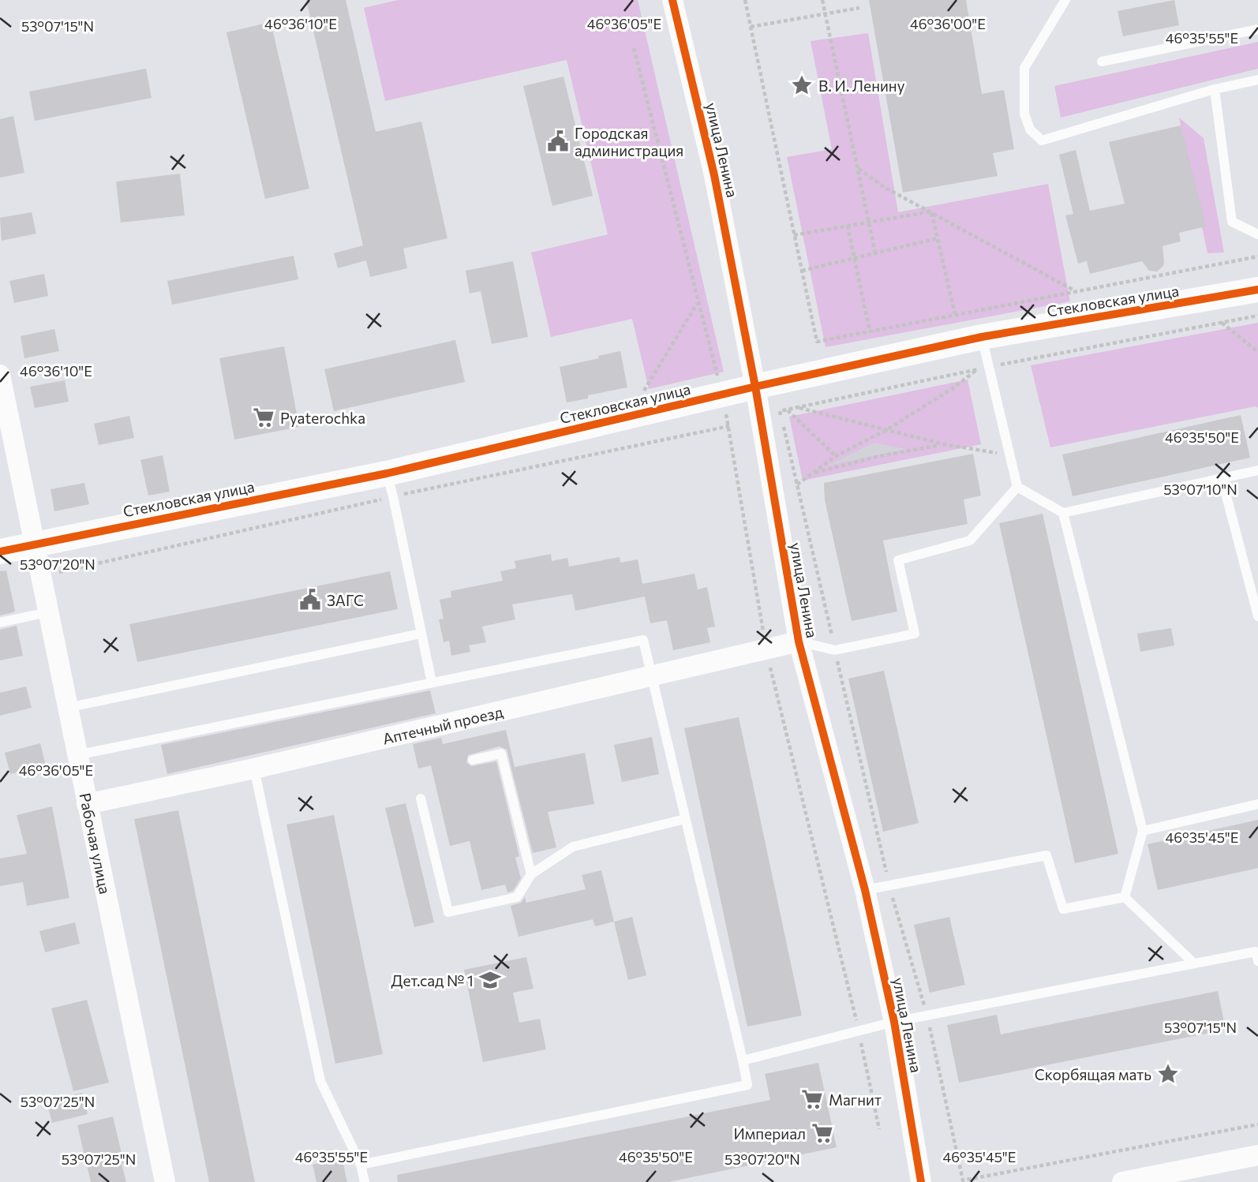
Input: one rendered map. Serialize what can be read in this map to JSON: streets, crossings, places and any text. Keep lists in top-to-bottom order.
{
  "streets": {
    "street": [
      "улица Ленина",
      "Стекловская улица",
      "Аптечный проезд",
      "Рабочая улица"
    ]
  },
  "crossings": [
    ["улица Ленина", "Стекловская улица"],
    ["улица Ленина", "Аптечный проезд"],
    ["Стекловская улица", "Рабочая улица"],
    ["Аптечный проезд", "Рабочая улица"]
  ],
  "places": {
    "place": ["В. И. Ленину", "Скорбящая мать"],
    "public building": ["Городская администрация", "ЗАГС"],
    "supermarket": ["Pyaterochka", "Магнит", "Империал"],
    "school or university": ["Дет.сад № 1"]
  },
  "coordinates": [
    "46°36'10\"E",
    "46°36'05\"E",
    "46°36'00\"E",
    "53°07'15\"N",
    "46°35'55\"E",
    "46°35'50\"E",
    "53°07'10\"N",
    "53°07'20\"N",
    "46°35'45\"E",
    "53°07'25\"N"
  ]
}
